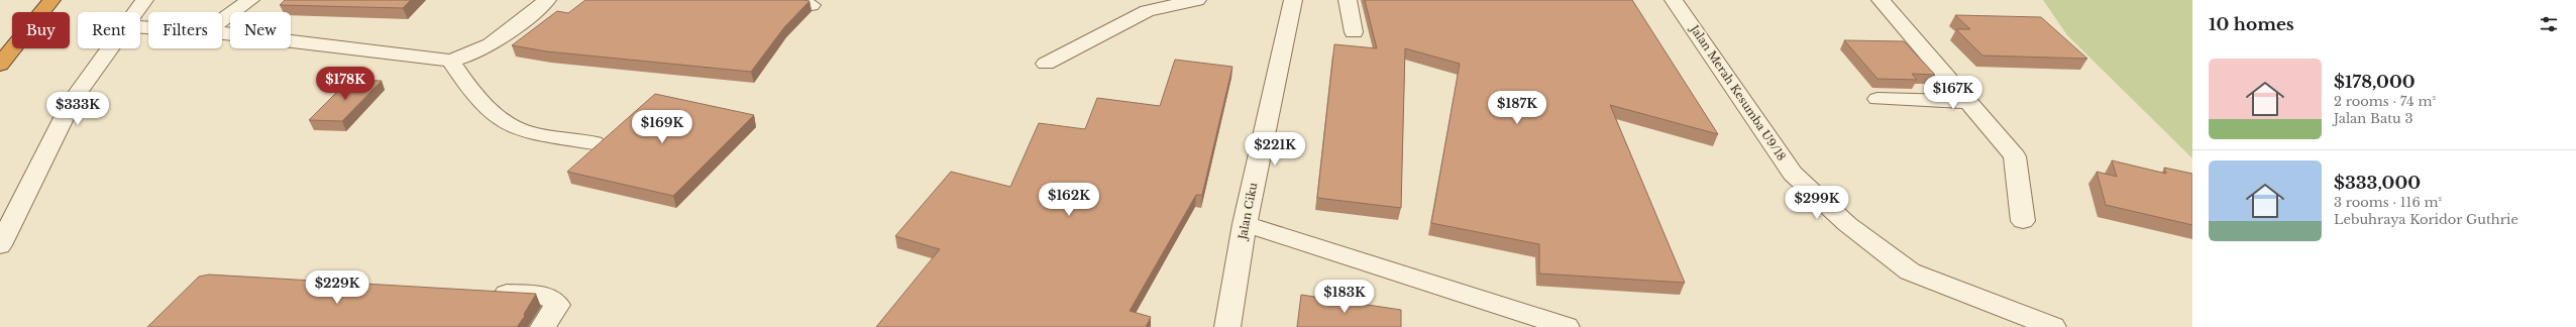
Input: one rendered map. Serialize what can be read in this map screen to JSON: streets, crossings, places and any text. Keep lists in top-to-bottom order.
{
  "streets": {
    "street": ["Jalan Merah Kesumba U9/18", "Jalan Ciku"]
  },
  "page": {
    "heading": "10 homes",
    "chip": [
      "Buy",
      "Rent",
      "Filters",
      "New"
    ],
    "list": [
      {
        "name": "$178,000",
        "note": "2 rooms · 74 m² · Jalan Batu 3"
      },
      {
        "name": "$333,000",
        "note": "3 rooms · 116 m² · Lebuhraya Koridor Guthrie"
      }
    ],
    "price": [
      "$178K",
      "$167K",
      "$187K",
      "$333K",
      "$169K",
      "$221K",
      "$162K",
      "$299K",
      "$229K",
      "$183K"
    ]
  }
}
